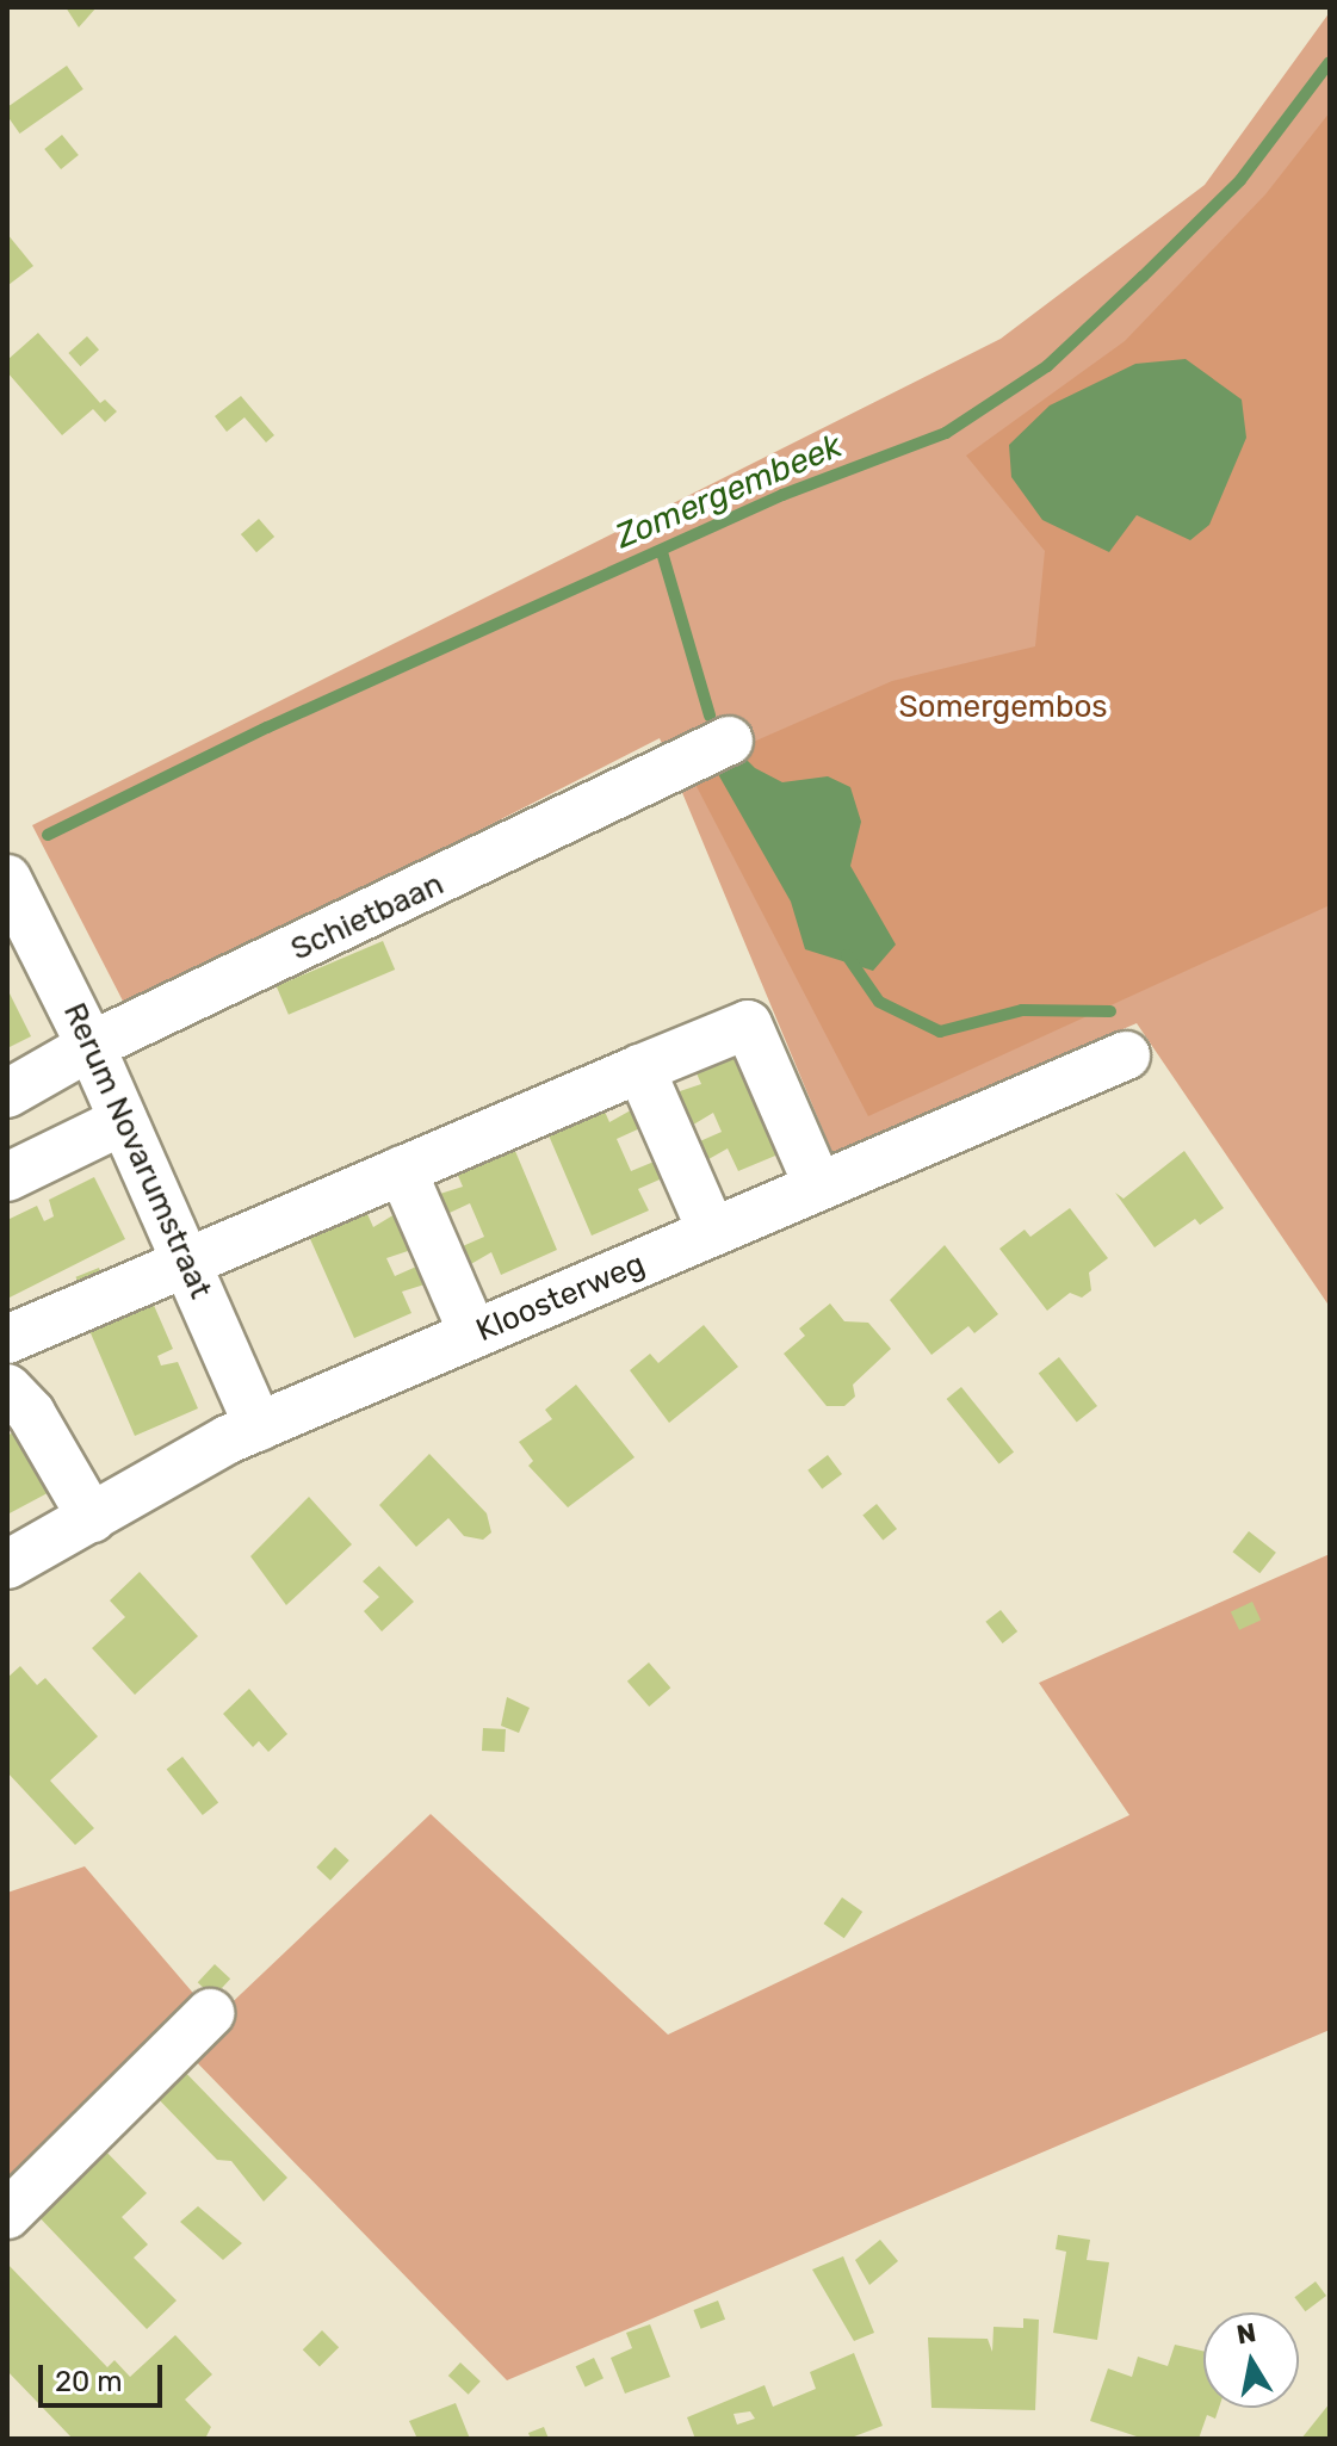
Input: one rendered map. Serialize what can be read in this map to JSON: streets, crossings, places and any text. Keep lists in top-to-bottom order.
{
  "streets": {
    "street": ["Schietbaan", "Rerum Novarumstraat", "Kloosterweg"]
  },
  "crossings": [
    ["Schietbaan", "Rerum Novarumstraat"],
    ["Rerum Novarumstraat", "Kloosterweg"]
  ],
  "water": ["Zomergembeek"],
  "parks": ["Somergembos"],
  "scale_bar": "20 m",
  "north": "top"
}
